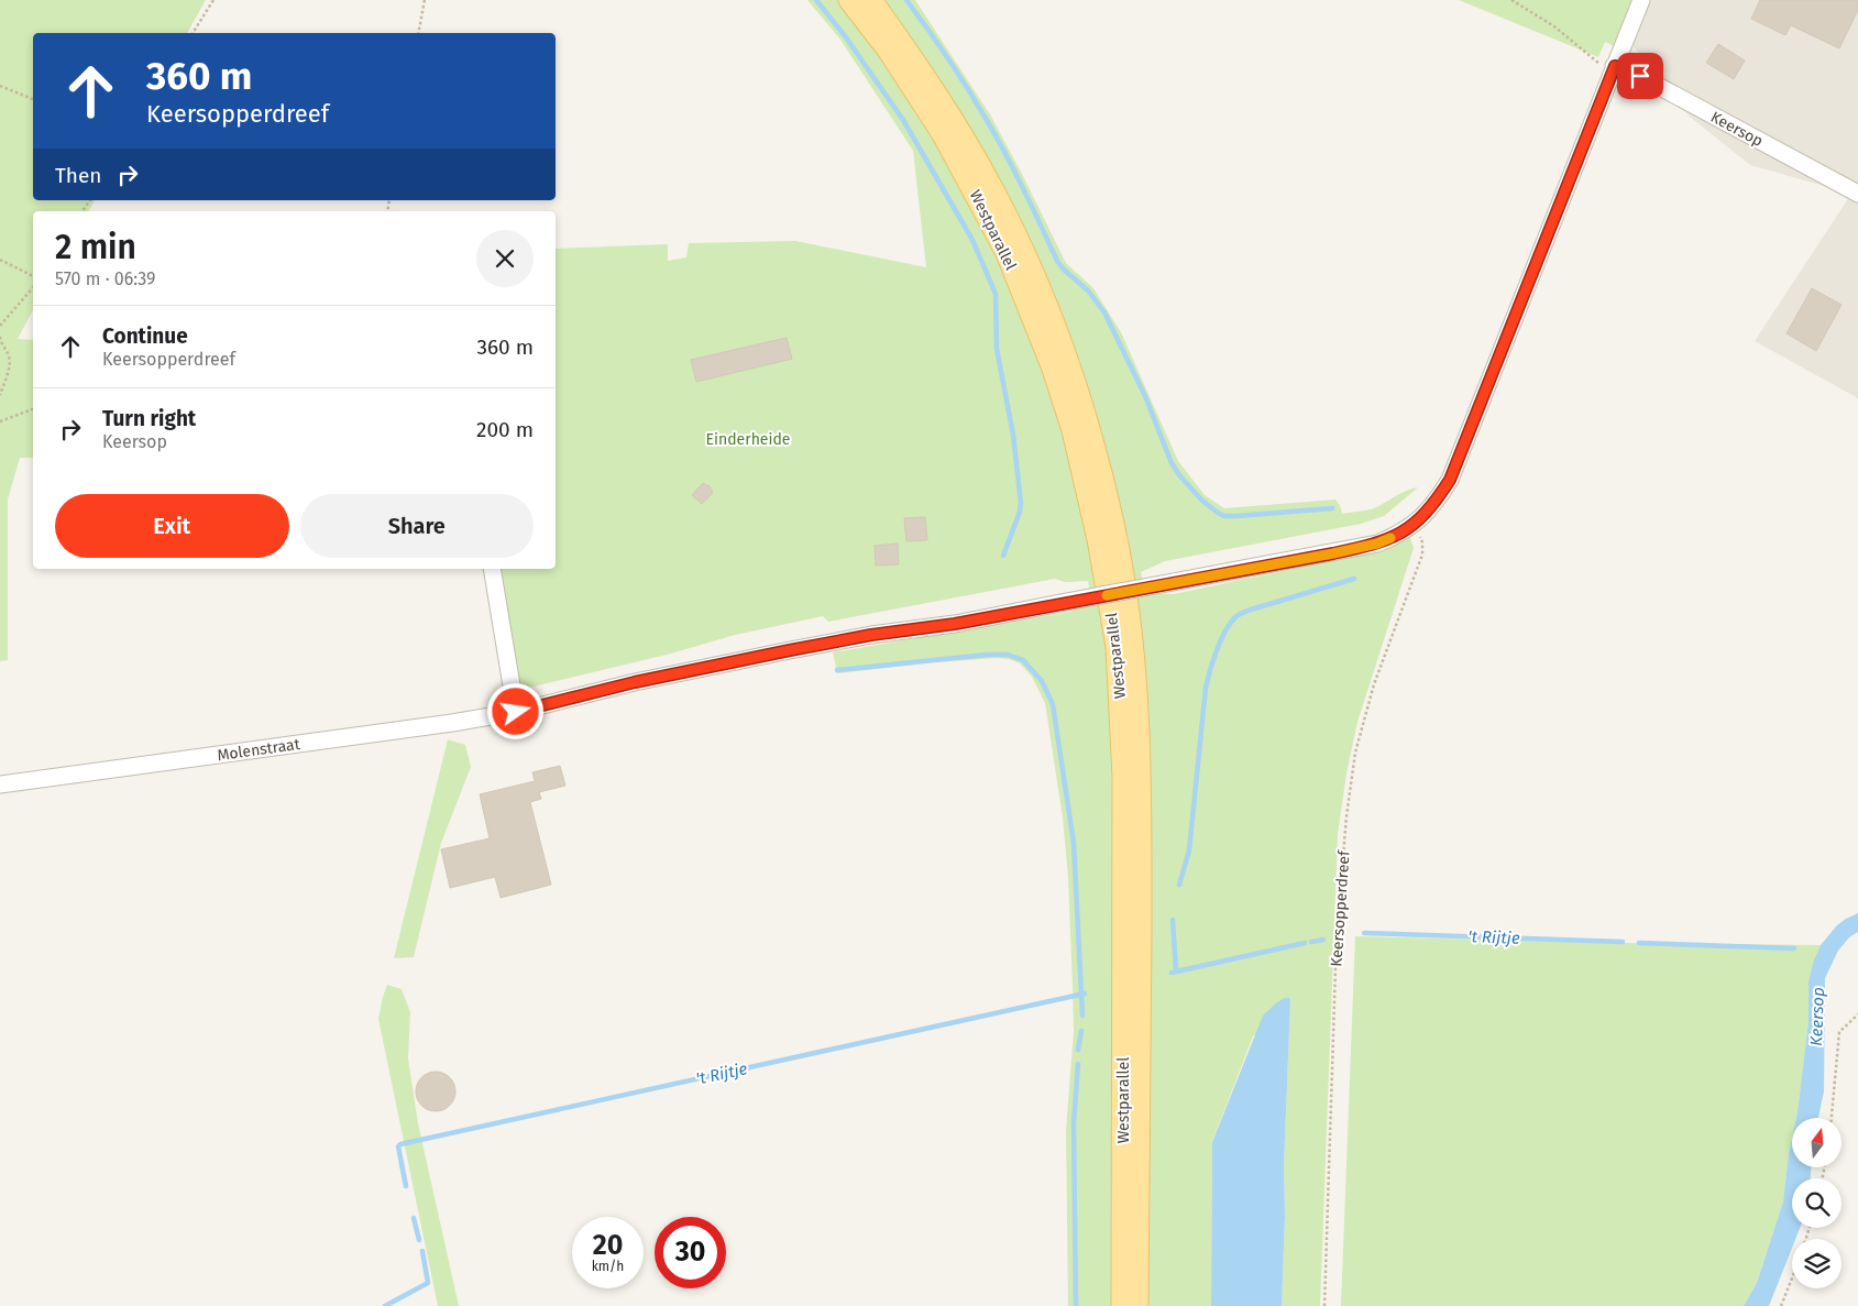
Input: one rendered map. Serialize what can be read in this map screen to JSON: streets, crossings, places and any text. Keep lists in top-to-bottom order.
{
  "streets": {
    "main road": ["Westparallel"],
    "street": ["Keersop", "Molenstraat"],
    "path": ["Keersopperdreef"]
  },
  "crossings": [
    ["Molenstraat", "Keersopperdreef"]
  ],
  "water": ["'t Rijtje", "Keersop"],
  "parks": ["Einderheide"],
  "north": "top",
  "page": {
    "turn": ["360 m", "Keersopperdreef"],
    "then": "Then",
    "heading": ["2 min", "570 m · 06:39"],
    "list": [
      {
        "name": "Continue",
        "note": "Keersopperdreef",
        "value": "360 m"
      },
      {
        "name": "Turn right",
        "note": "Keersop",
        "value": "200 m"
      }
    ],
    "buttons": ["Exit", "Share"],
    "speed": "20 km/h",
    "limit": "30"
  }
}
